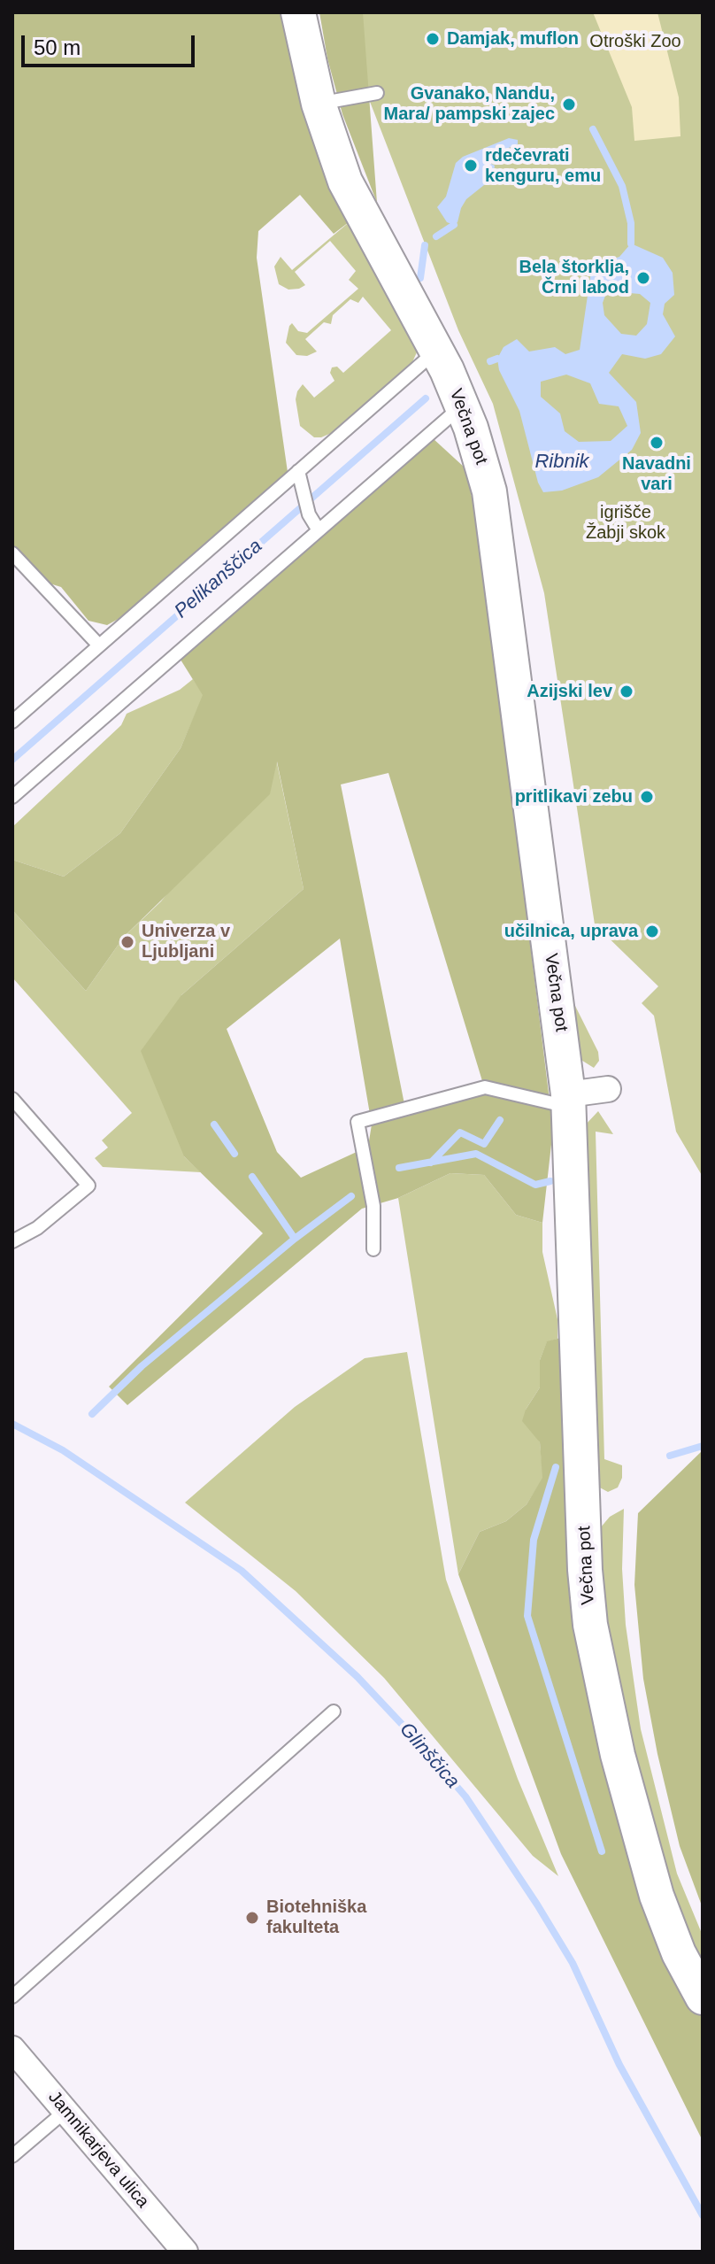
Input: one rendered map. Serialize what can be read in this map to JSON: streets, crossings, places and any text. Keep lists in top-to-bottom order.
{
  "streets": {
    "main road": ["Večna pot"],
    "street": ["Jamnikarjeva ulica"]
  },
  "water": ["Ribnik", "Pelikanščica", "Glinščica"],
  "parks": ["Otroški Zoo", "igrišče Žabji skok"],
  "places": [
    "Damjak, muflon",
    "Gvanako, Nandu, Mara/ pampski zajec",
    "rdečevrati kenguru, emu",
    "Bela štorklja, Črni labod",
    "Navadni vari",
    "Azijski lev",
    "pritlikavi zebu",
    "učilnica, uprava",
    "Univerza v Ljubljani",
    "Biotehniška fakulteta"
  ],
  "scale_bar": "50 m"
}
